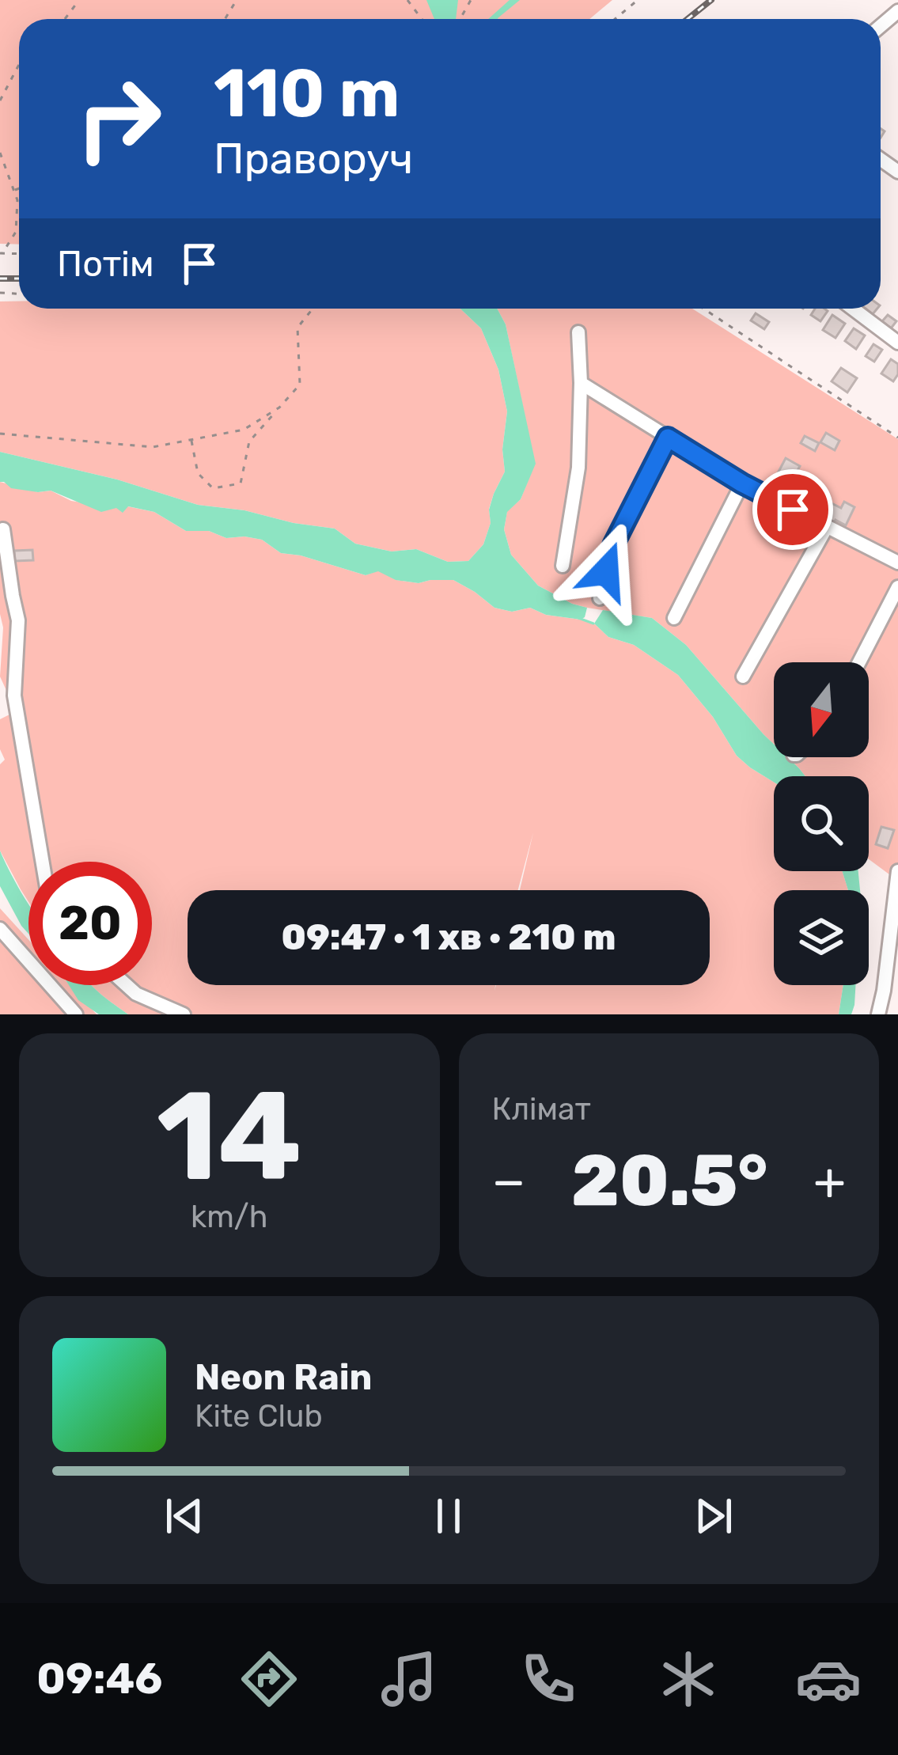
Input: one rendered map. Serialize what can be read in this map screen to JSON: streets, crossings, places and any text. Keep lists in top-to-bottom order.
{
  "north": "bottom",
  "page": {
    "turn": ["110 m", "Праворуч"],
    "then": "Потім",
    "limit": "20",
    "trip": "09:47 · 1 хв · 210 m",
    "tile": [
      ["14", "km/h"],
      "Клімат"
    ],
    "heat": ["−", "20.5°", "+"],
    "song": ["Neon Rain", "Kite Club"],
    "tabs": "09:46"
  }
}
